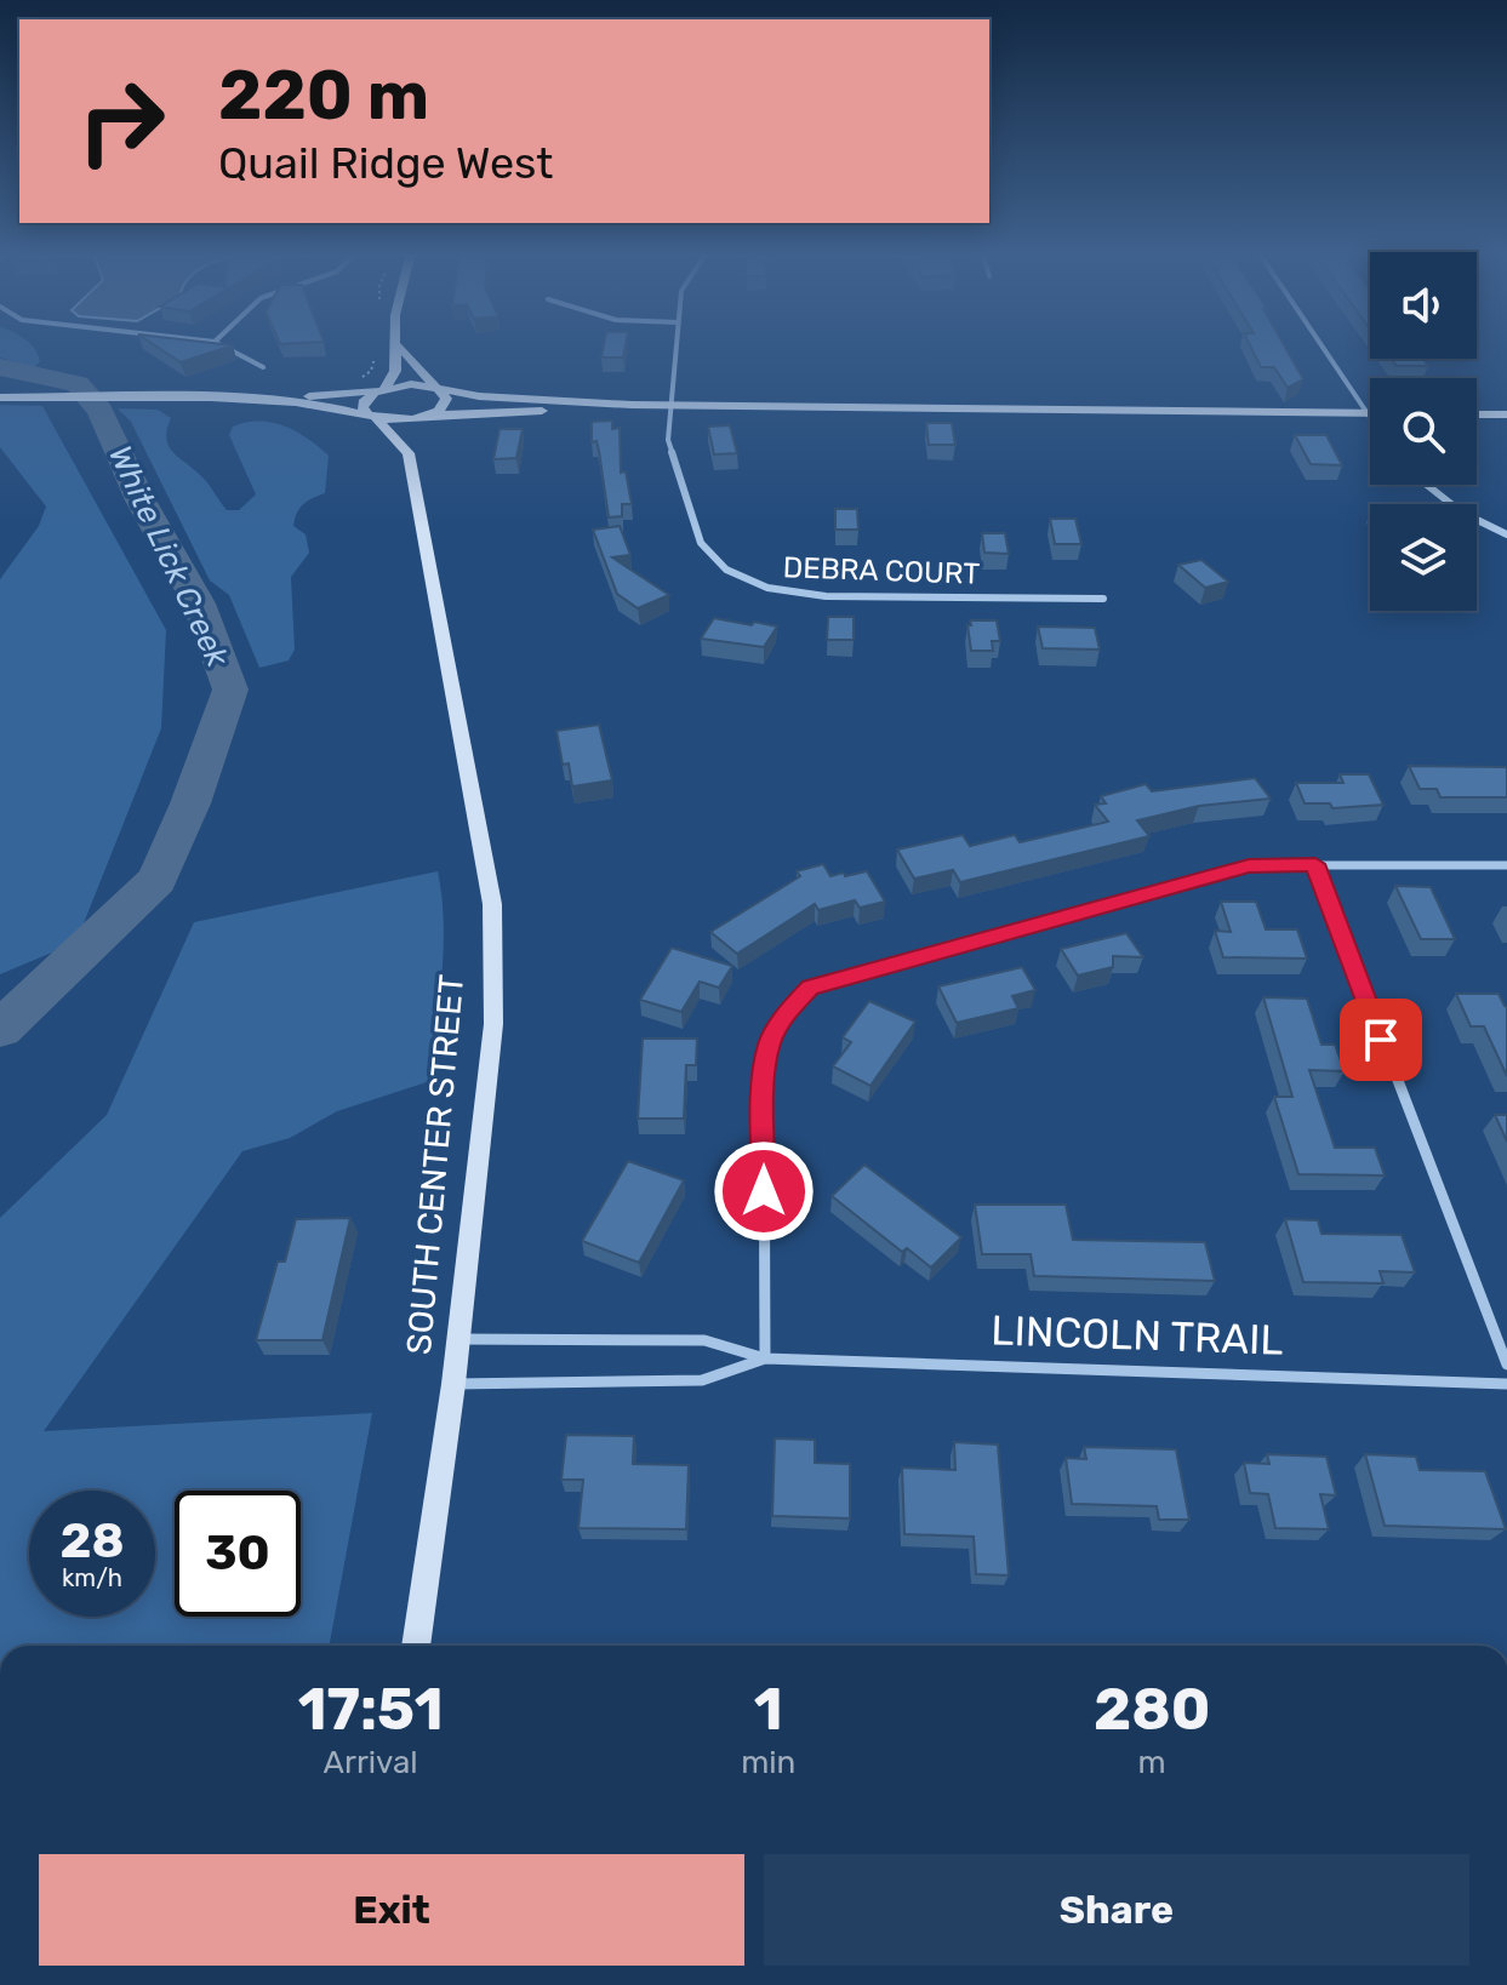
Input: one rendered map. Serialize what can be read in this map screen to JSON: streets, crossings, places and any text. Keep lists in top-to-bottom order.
{
  "streets": {
    "main road": ["SOUTH CENTER STREET"],
    "street": ["DEBRA COURT", "LINCOLN TRAIL"]
  },
  "crossings": [
    ["SOUTH CENTER STREET", "LINCOLN TRAIL"]
  ],
  "water": ["White Lick Creek"],
  "page": {
    "turn": ["220 m", "Quail Ridge West"],
    "speed": "28 km/h",
    "limit": "30",
    "eta": [
      "17:51",
      "Arrival",
      "1",
      "min",
      "280",
      "m"
    ],
    "buttons": ["Exit", "Share"]
  }
}
